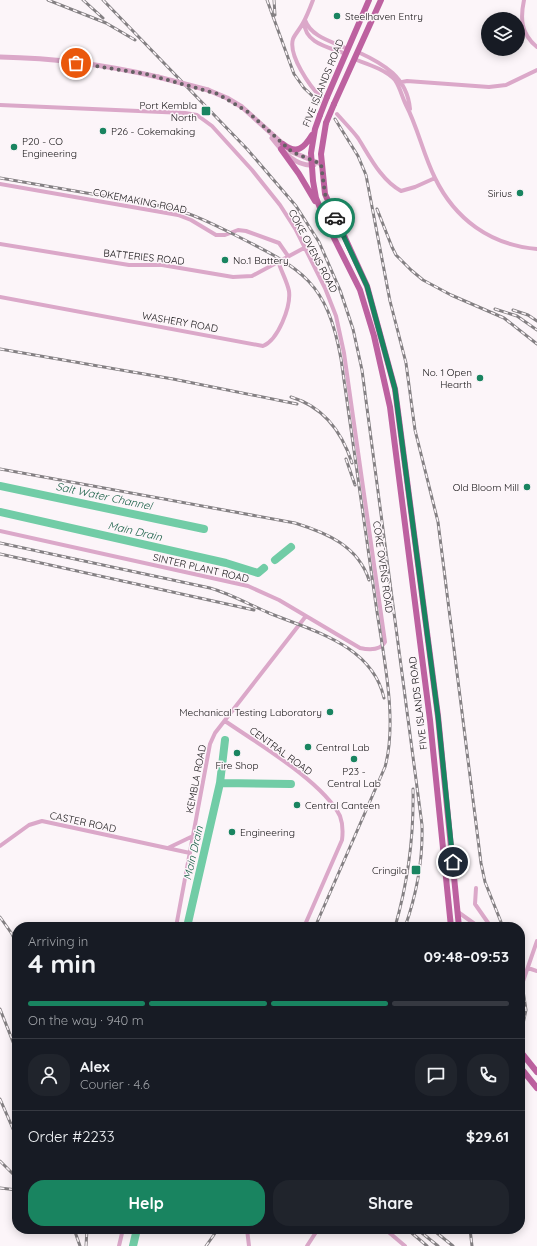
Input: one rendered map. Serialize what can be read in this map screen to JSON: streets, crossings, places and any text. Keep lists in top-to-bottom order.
{
  "streets": {
    "main road": ["FIVE ISLANDS ROAD"],
    "street": [
      "COKEMAKING ROAD",
      "COKE OVENS ROAD",
      "BATTERIES ROAD",
      "WASHERY ROAD",
      "SINTER PLANT ROAD",
      "CENTRAL ROAD",
      "KEMBLA ROAD",
      "CASTER ROAD"
    ]
  },
  "crossings": [
    ["COKEMAKING ROAD", "BATTERIES ROAD"],
    ["COKE OVENS ROAD", "BATTERIES ROAD"],
    ["COKE OVENS ROAD", "SINTER PLANT ROAD"],
    ["BATTERIES ROAD", "WASHERY ROAD"],
    ["SINTER PLANT ROAD", "KEMBLA ROAD"],
    ["CENTRAL ROAD", "KEMBLA ROAD"],
    ["KEMBLA ROAD", "CASTER ROAD"]
  ],
  "water": ["Salt Water Channel", "Main Drain"],
  "places": {
    "other": [
      "Steelhaven Entry",
      "P26 - Cokemaking",
      "P20 - CO Engineering",
      "Sirius",
      "No.1 Battery",
      "No. 1 Open Hearth",
      "Old Bloom Mill",
      "Mechanical Testing Laboratory",
      "Central Lab",
      "Fire Shop",
      "P23 - Central Lab",
      "Central Canteen",
      "Engineering"
    ],
    "transit": ["Port Kembla North", "Cringila"]
  },
  "page": {
    "heading": ["4 min", "Arriving in", "09:48–09:53"],
    "panel": [
      "Alex",
      "Courier · 4.6",
      "Order #2233",
      "$29.61"
    ],
    "bar": "On the way · 940 m",
    "buttons": ["Help", "Share"]
  }
}
